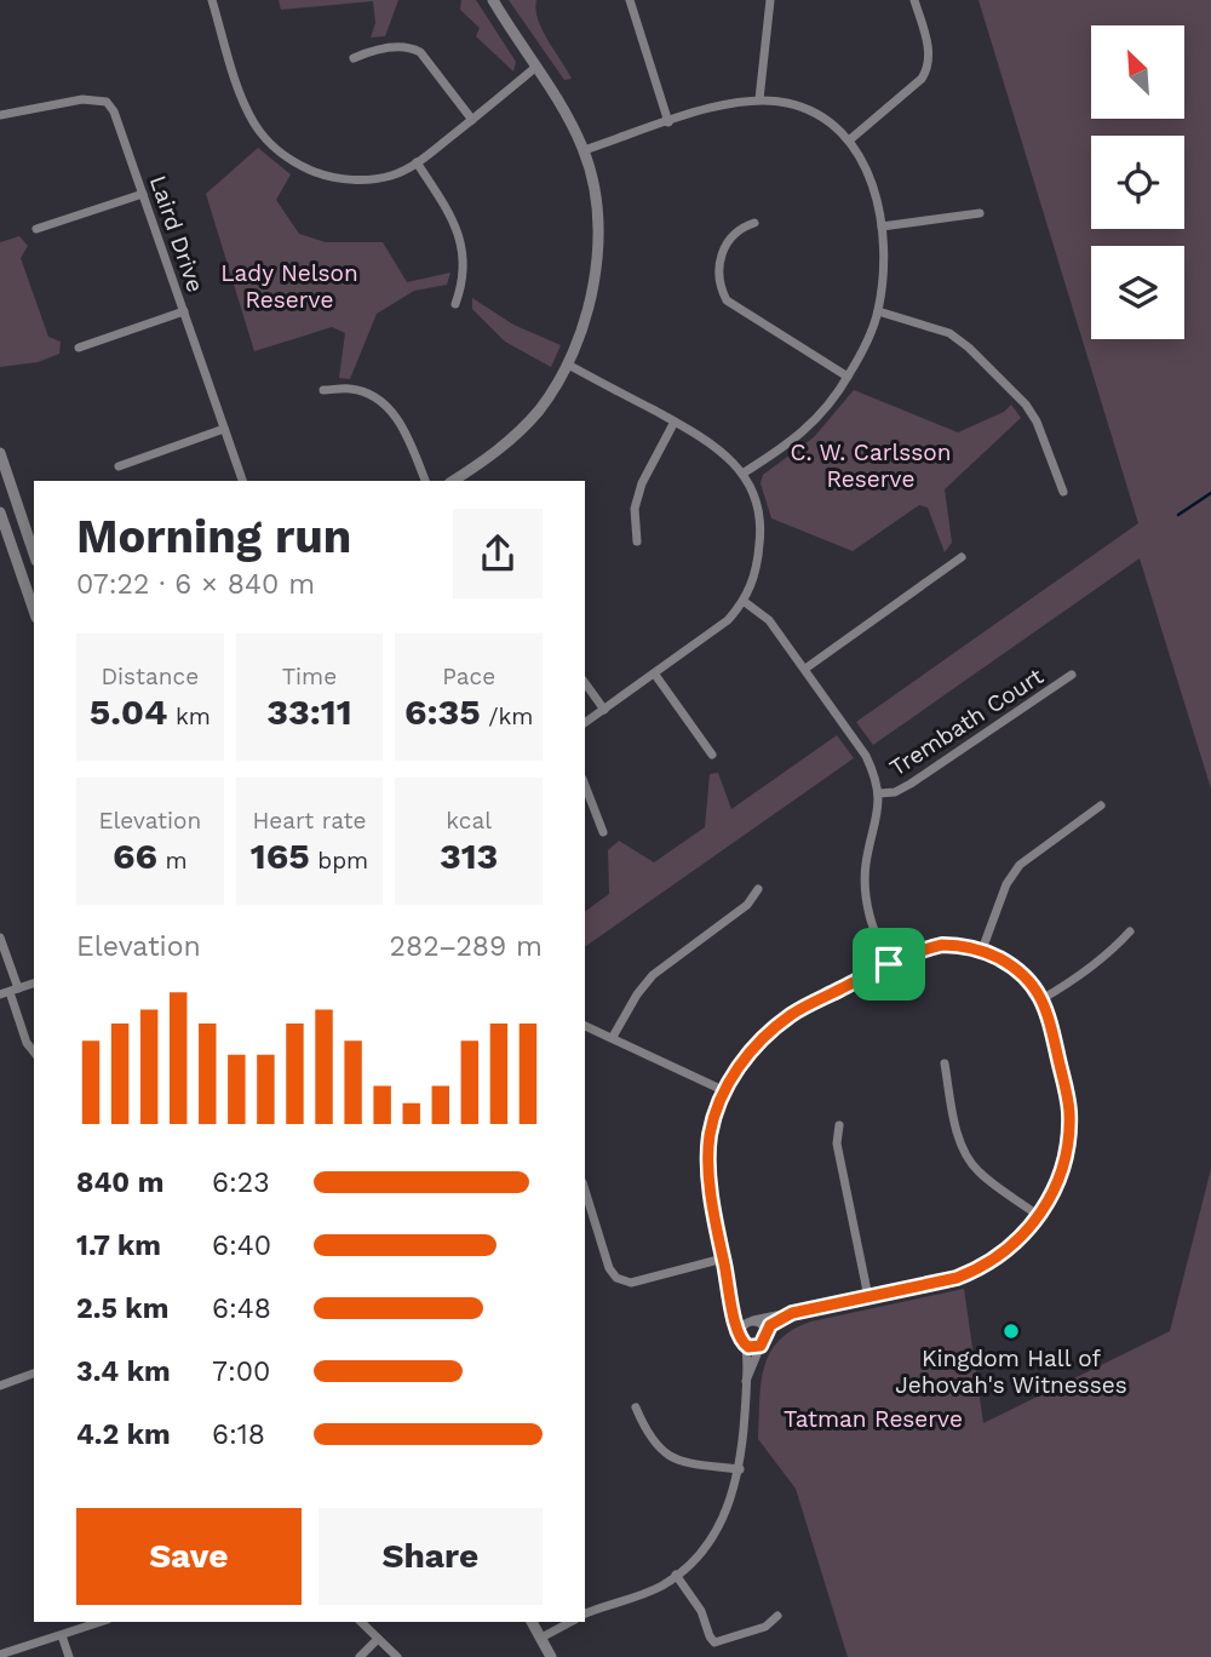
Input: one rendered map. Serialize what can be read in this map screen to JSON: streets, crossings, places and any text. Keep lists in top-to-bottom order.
{
  "streets": {
    "street": ["Laird Drive", "Trembath Court"]
  },
  "parks": ["Lady Nelson Reserve", "C. W. Carlsson Reserve", "Tatman Reserve"],
  "places": ["Kingdom Hall of Jehovah's Witnesses"],
  "north": "top left",
  "page": {
    "heading": ["Morning run", "07:22 · 6 × 840 m"],
    "stats": [
      ["Distance", "5.04 km"],
      ["Time", "33:11"],
      ["Pace", "6:35 /km"],
      ["Elevation", "66 m"],
      ["Heart rate", "165 bpm"],
      ["kcal", "313"]
    ],
    "chart": ["Elevation", "282–289 m"],
    "list": [
      {
        "name": "840 m",
        "note": "6:23"
      },
      {
        "name": "1.7 km",
        "note": "6:40"
      },
      {
        "name": "2.5 km",
        "note": "6:48"
      },
      {
        "name": "3.4 km",
        "note": "7:00"
      },
      {
        "name": "4.2 km",
        "note": "6:18"
      }
    ],
    "buttons": ["Save", "Share"]
  }
}
